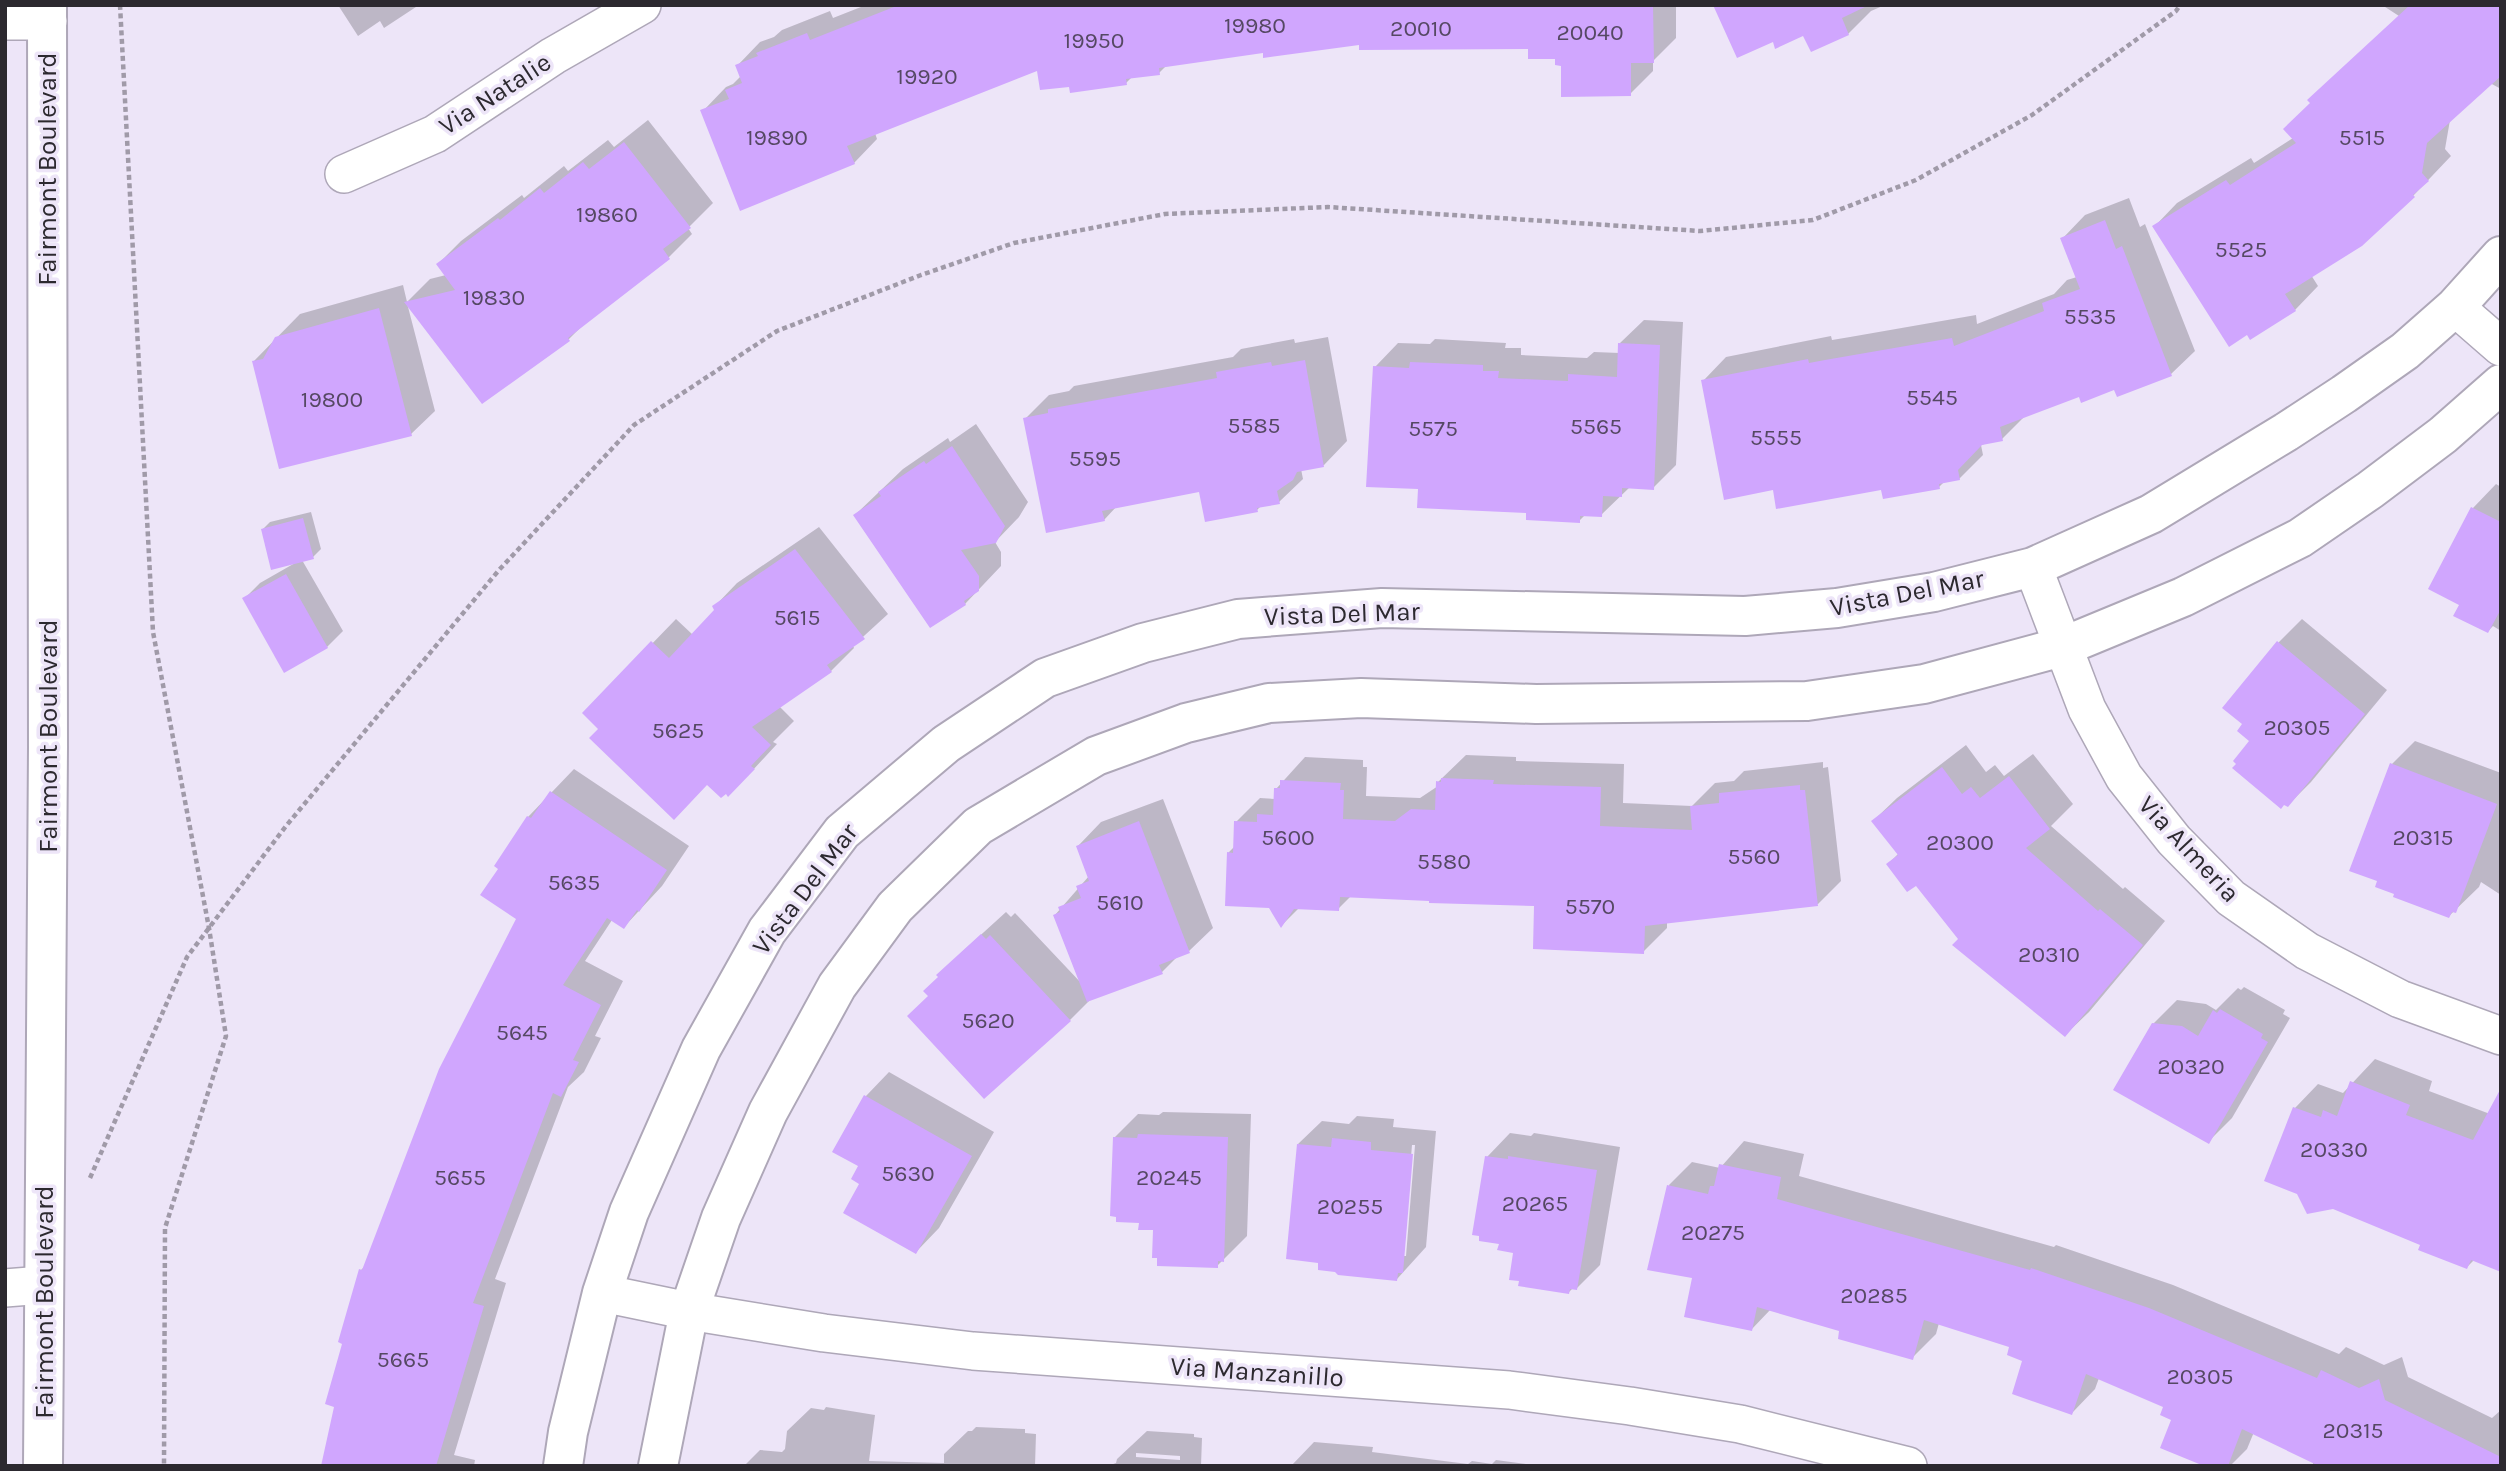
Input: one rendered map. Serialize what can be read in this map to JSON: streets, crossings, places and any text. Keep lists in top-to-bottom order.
{
  "streets": {
    "street": [
      "Via Natalie",
      "Fairmont Boulevard",
      "Vista Del Mar",
      "Via Almeria",
      "Via Manzanillo"
    ]
  },
  "crossings": [
    ["Vista Del Mar", "Via Almeria"],
    ["Vista Del Mar", "Via Manzanillo"]
  ],
  "house_numbers": [
    "19980",
    "20010",
    "20040",
    "19950",
    "19920",
    "19890",
    "5515",
    "19860",
    "5525",
    "19830",
    "5535",
    "5545",
    "19800",
    "5585",
    "5565",
    "5575",
    "5555",
    "5595",
    "5615",
    "20305",
    "5625",
    "5600",
    "20315",
    "20300",
    "5560",
    "5580",
    "5635",
    "5610",
    "5570",
    "20310",
    "5620",
    "5645",
    "20320",
    "20330",
    "5630",
    "5655",
    "20245",
    "20265",
    "20255",
    "20275",
    "20285",
    "5665",
    "20305",
    "20315"
  ]
}
